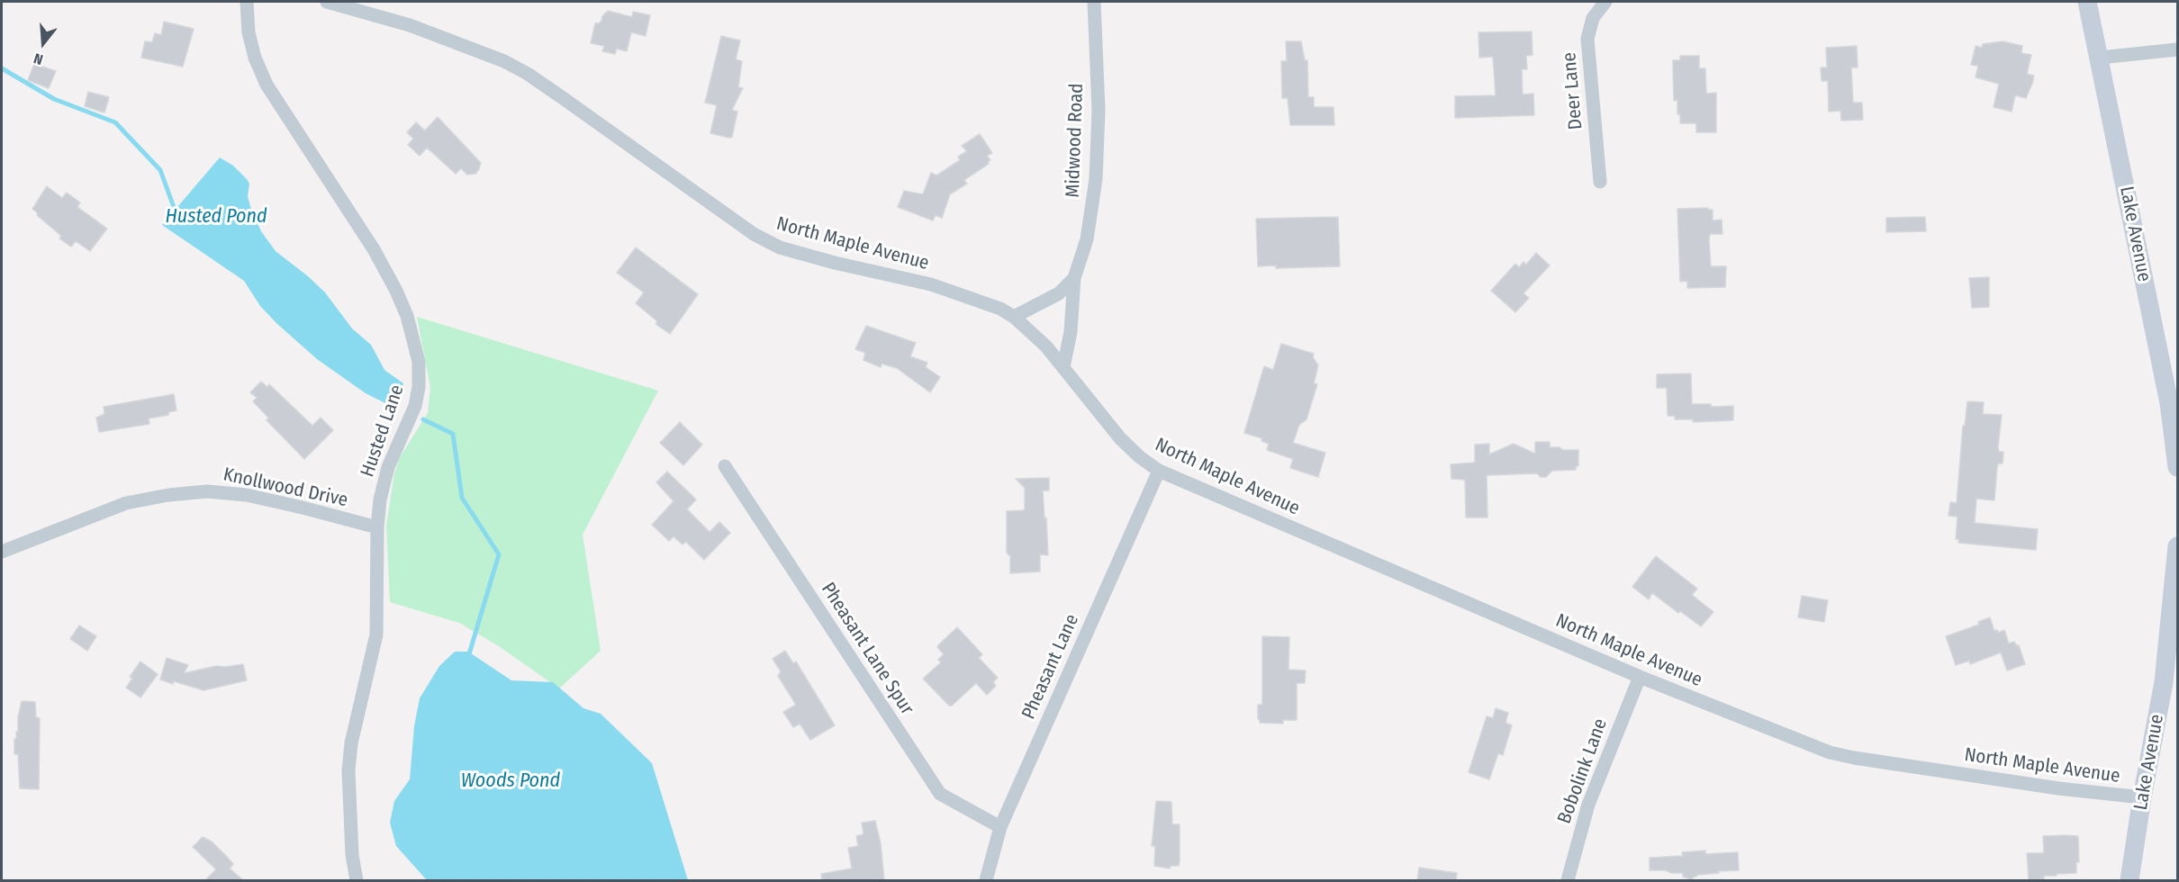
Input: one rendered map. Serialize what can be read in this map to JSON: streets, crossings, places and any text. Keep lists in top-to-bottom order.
{
  "streets": {
    "main road": ["Lake Avenue"],
    "street": [
      "Deer Lane",
      "Midwood Road",
      "North Maple Avenue",
      "Husted Lane",
      "Knollwood Drive",
      "Pheasant Lane Spur",
      "Pheasant Lane",
      "Bobolink Lane"
    ]
  },
  "crossings": [
    ["Midwood Road", "North Maple Avenue"],
    ["Lake Avenue", "North Maple Avenue"],
    ["North Maple Avenue", "Pheasant Lane"],
    ["North Maple Avenue", "Bobolink Lane"],
    ["Husted Lane", "Knollwood Drive"],
    ["Pheasant Lane Spur", "Pheasant Lane"]
  ],
  "water": ["Husted Pond", "Woods Pond"],
  "north": "bottom"
}
